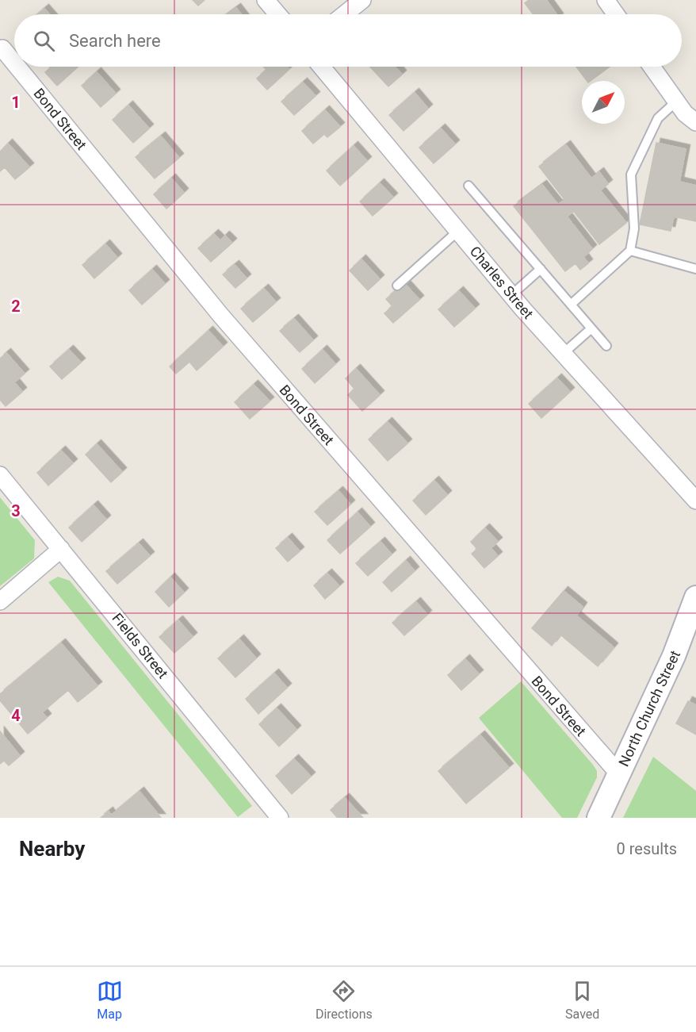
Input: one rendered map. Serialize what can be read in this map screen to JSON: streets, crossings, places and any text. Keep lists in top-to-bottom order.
{
  "streets": {
    "main road": ["North Church Street"],
    "street": ["Bond Street", "Charles Street", "Fields Street"]
  },
  "crossings": [
    ["Bond Street", "North Church Street"]
  ],
  "north": "top right",
  "page": {
    "search": "Search here",
    "heading": ["Nearby", "0 results"],
    "nav": ["Map", "Directions", "Saved"]
  },
  "grid": {
    "rows": [
      "1",
      "2",
      "3",
      "4"
    ]
  }
}
